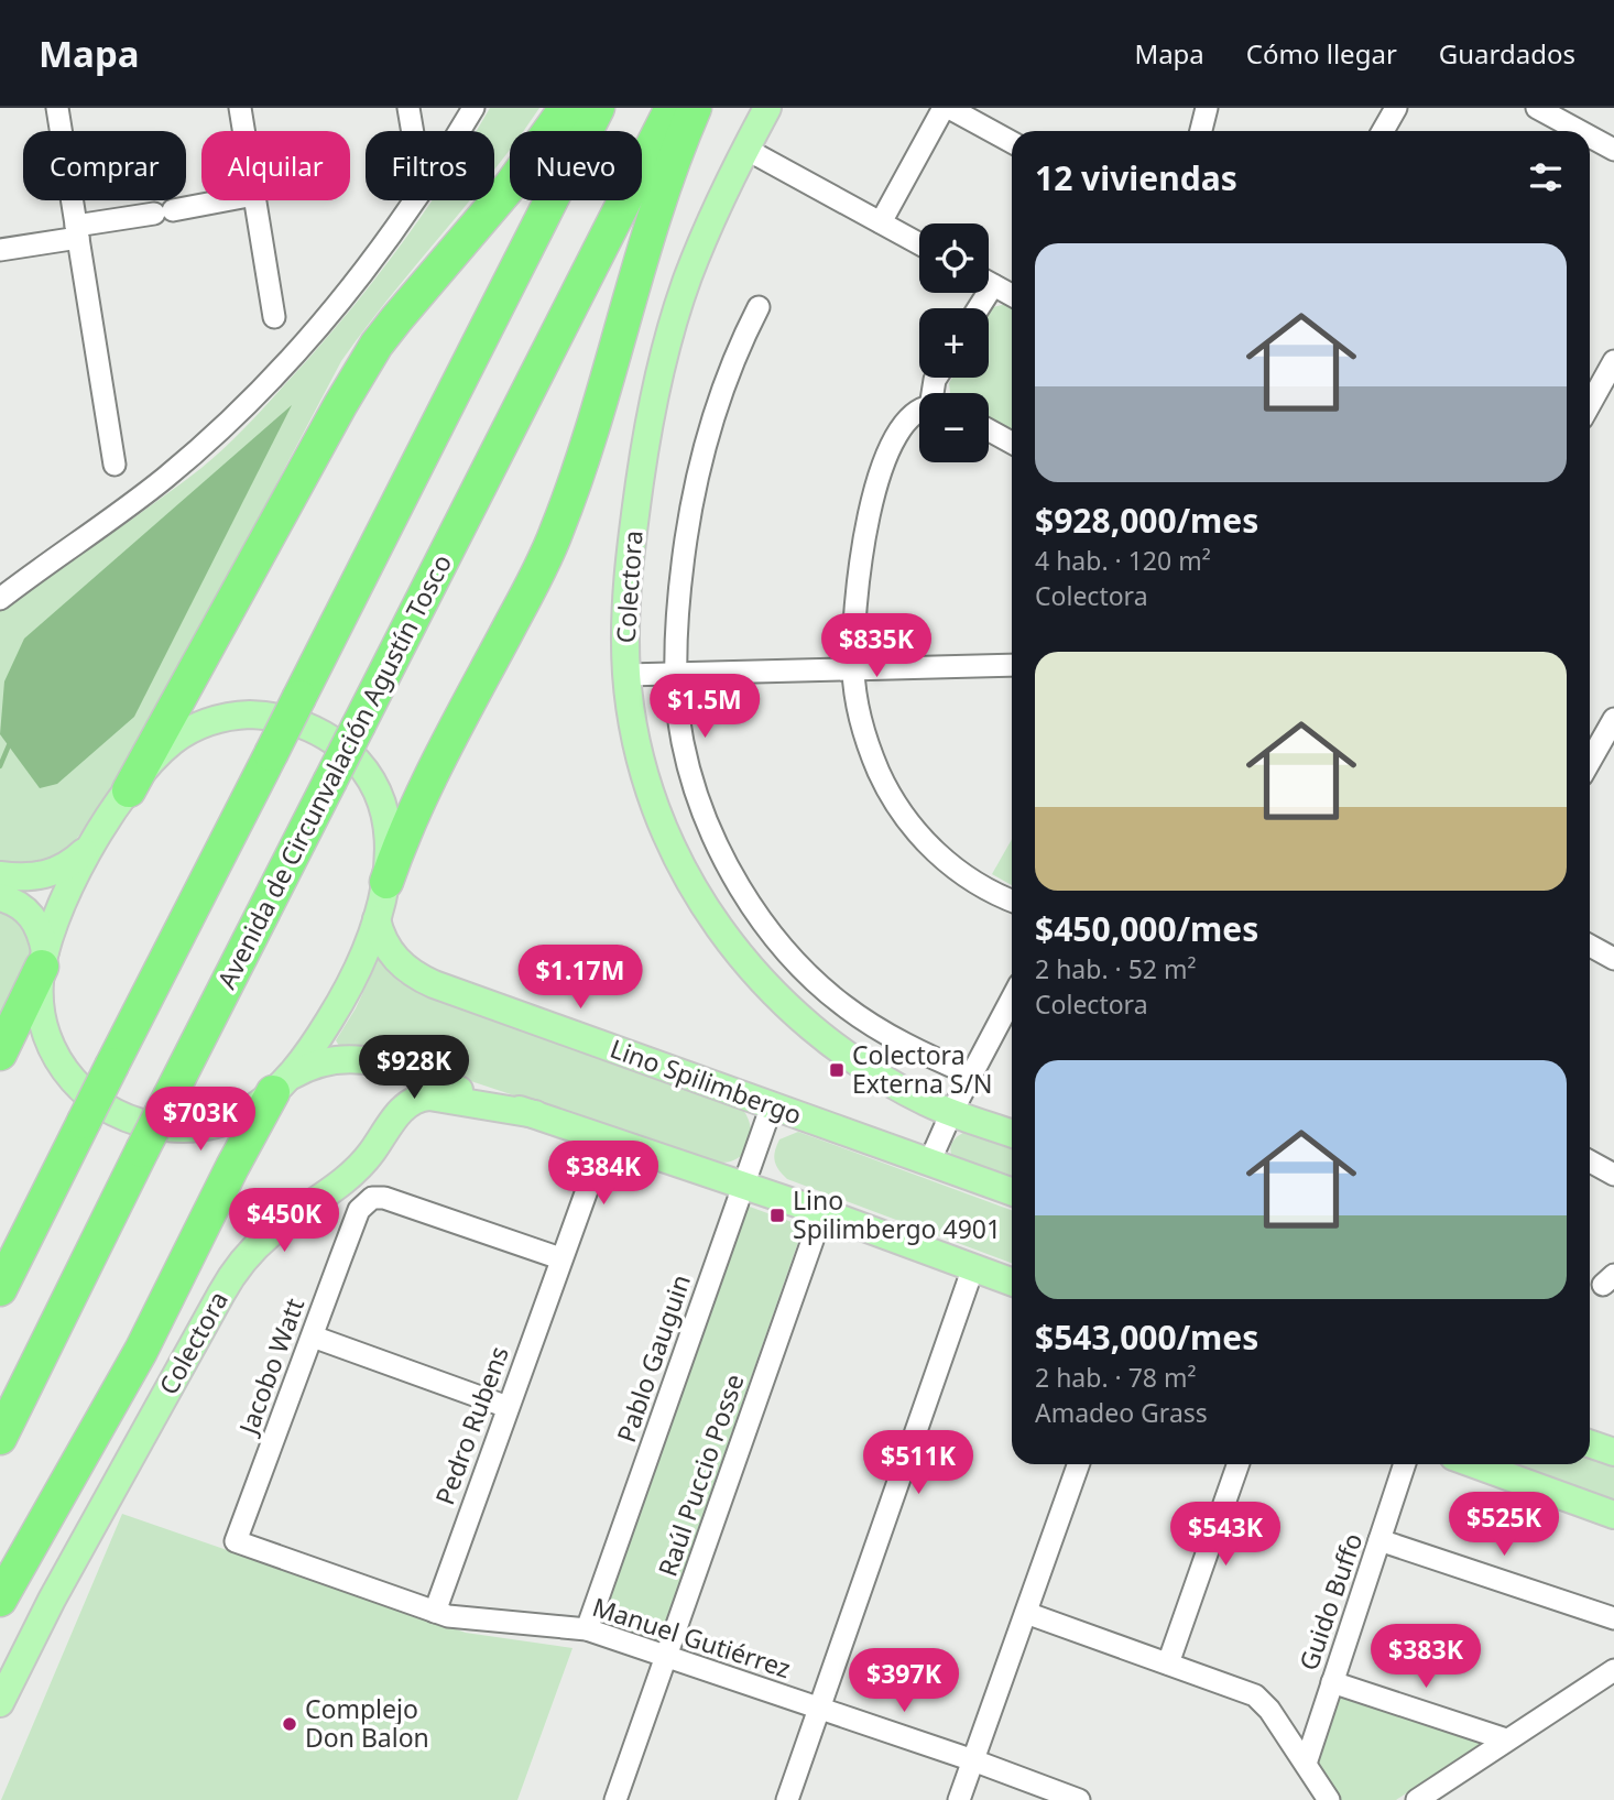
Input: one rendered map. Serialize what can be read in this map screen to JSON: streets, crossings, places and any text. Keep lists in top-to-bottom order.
{
  "streets": {
    "highway": ["Avenida de Circunvalación Agustín Tosco"],
    "main road": ["Colectora", "Lino Spilimbergo"],
    "street": [
      "Pablo Gauguin",
      "Jacobo Watt",
      "Pedro Rubens",
      "Raúl Puccio Posse",
      "Guido Buffo",
      "Manuel Gutiérrez"
    ]
  },
  "crossings": [
    ["Lino Spilimbergo", "Pablo Gauguin"],
    ["Pablo Gauguin", "Manuel Gutiérrez"],
    ["Jacobo Watt", "Pedro Rubens"],
    ["Jacobo Watt", "Manuel Gutiérrez"],
    ["Pedro Rubens", "Manuel Gutiérrez"],
    ["Raúl Puccio Posse", "Manuel Gutiérrez"]
  ],
  "places": {
    "transit": ["Colectora Externa S/N", "Lino Spilimbergo 4901"],
    "other": ["Complejo Don Balon"]
  },
  "page": {
    "header": "Mapa",
    "nav": ["Mapa", "Cómo llegar", "Guardados"],
    "chip": [
      "Comprar",
      "Alquilar",
      "Filtros",
      "Nuevo"
    ],
    "heading": "12 viviendas",
    "map_buttons": ["+", "−"],
    "list": [
      {
        "name": "$928,000/mes",
        "note": "4 hab. · 120 m² · Colectora"
      },
      {
        "name": "$450,000/mes",
        "note": "2 hab. · 52 m² · Colectora"
      },
      {
        "name": "$543,000/mes",
        "note": "2 hab. · 78 m² · Amadeo Grass"
      }
    ],
    "price": [
      "$835K",
      "$1.5M",
      "$1.17M",
      "$928K",
      "$703K",
      "$384K",
      "$450K",
      "$511K",
      "$525K",
      "$543K",
      "$383K",
      "$397K"
    ]
  }
}
